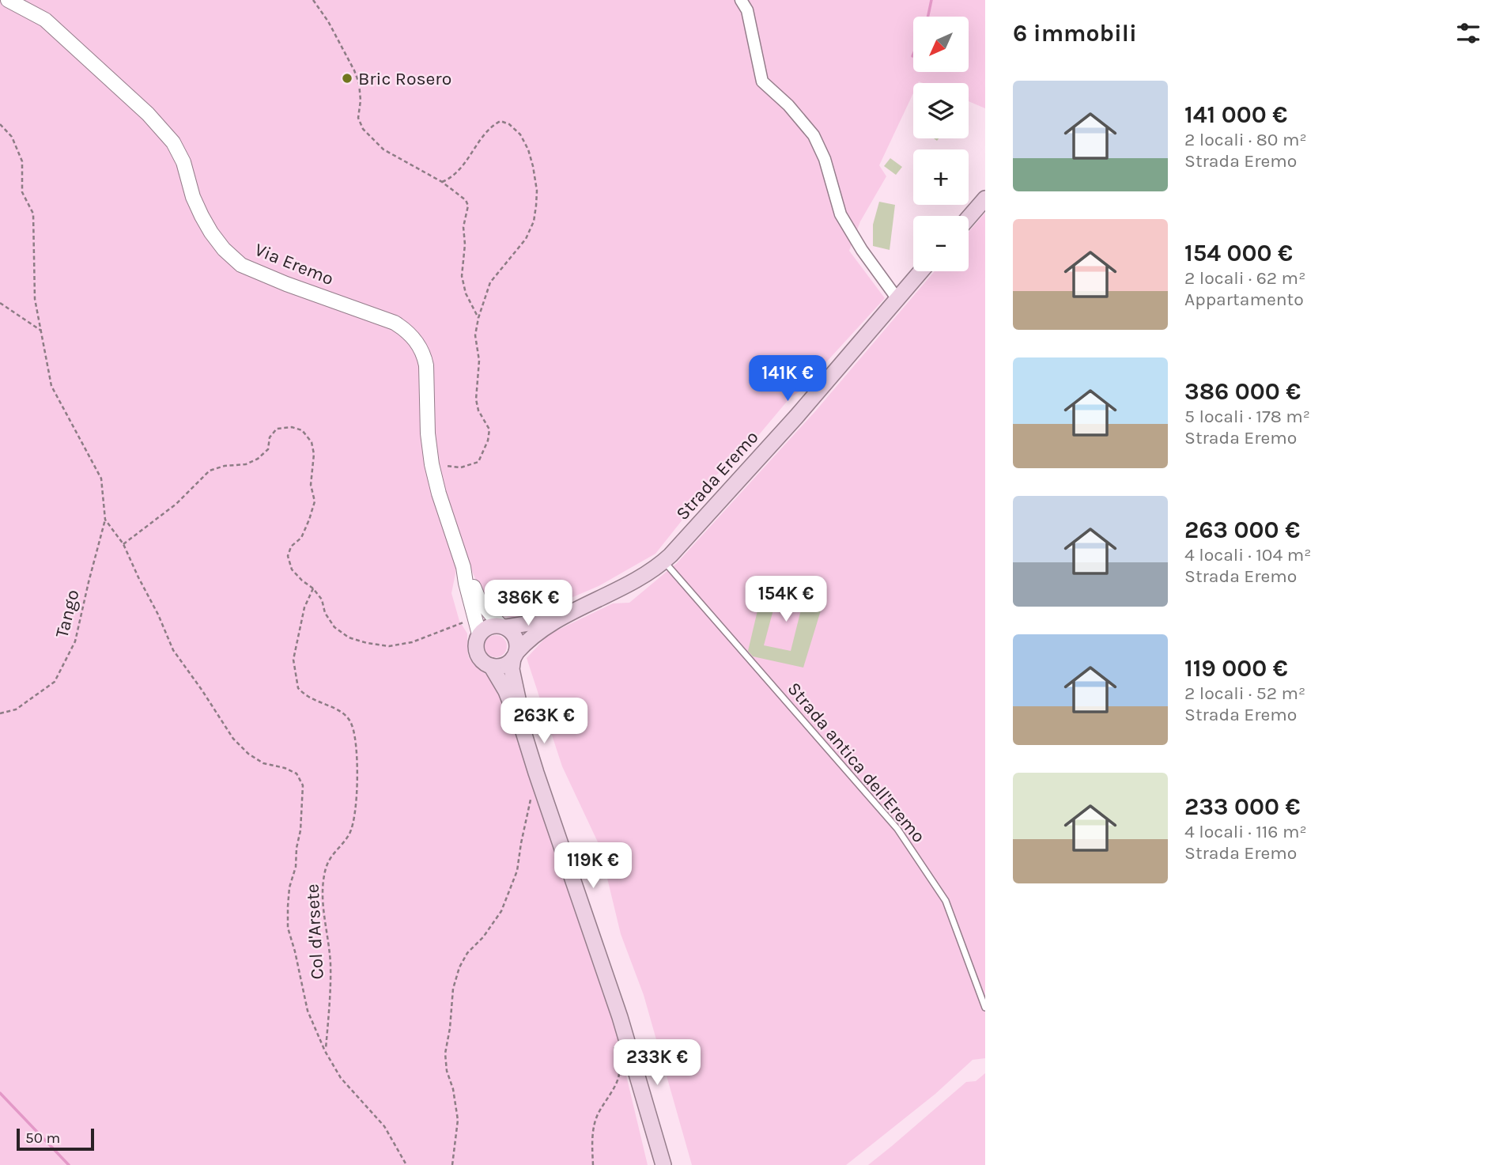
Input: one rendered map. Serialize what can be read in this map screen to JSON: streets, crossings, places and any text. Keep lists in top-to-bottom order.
{
  "streets": {
    "main road": ["Strada Eremo"],
    "street": ["Via Eremo"],
    "lane": ["Strada antica dell'Eremo"],
    "path": ["Tango", "Col d'Arsete"]
  },
  "crossings": [
    ["Via Eremo", "Strada Eremo"],
    ["Strada Eremo", "Strada antica dell'Eremo"]
  ],
  "places": ["Bric Rosero"],
  "scale_bar": "50 m",
  "north": "bottom left",
  "page": {
    "heading": "6 immobili",
    "map_buttons": ["+", "−"],
    "list": [
      {
        "name": "141 000 €",
        "note": "2 locali · 80 m² · Strada Eremo"
      },
      {
        "name": "154 000 €",
        "note": "2 locali · 62 m² · Appartamento"
      },
      {
        "name": "386 000 €",
        "note": "5 locali · 178 m² · Strada Eremo"
      },
      {
        "name": "263 000 €",
        "note": "4 locali · 104 m² · Strada Eremo"
      },
      {
        "name": "119 000 €",
        "note": "2 locali · 52 m² · Strada Eremo"
      },
      {
        "name": "233 000 €",
        "note": "4 locali · 116 m² · Strada Eremo"
      }
    ],
    "price": [
      "141K €",
      "154K €",
      "386K €",
      "263K €",
      "119K €",
      "233K €"
    ],
    "scale": "50 m"
  }
}
